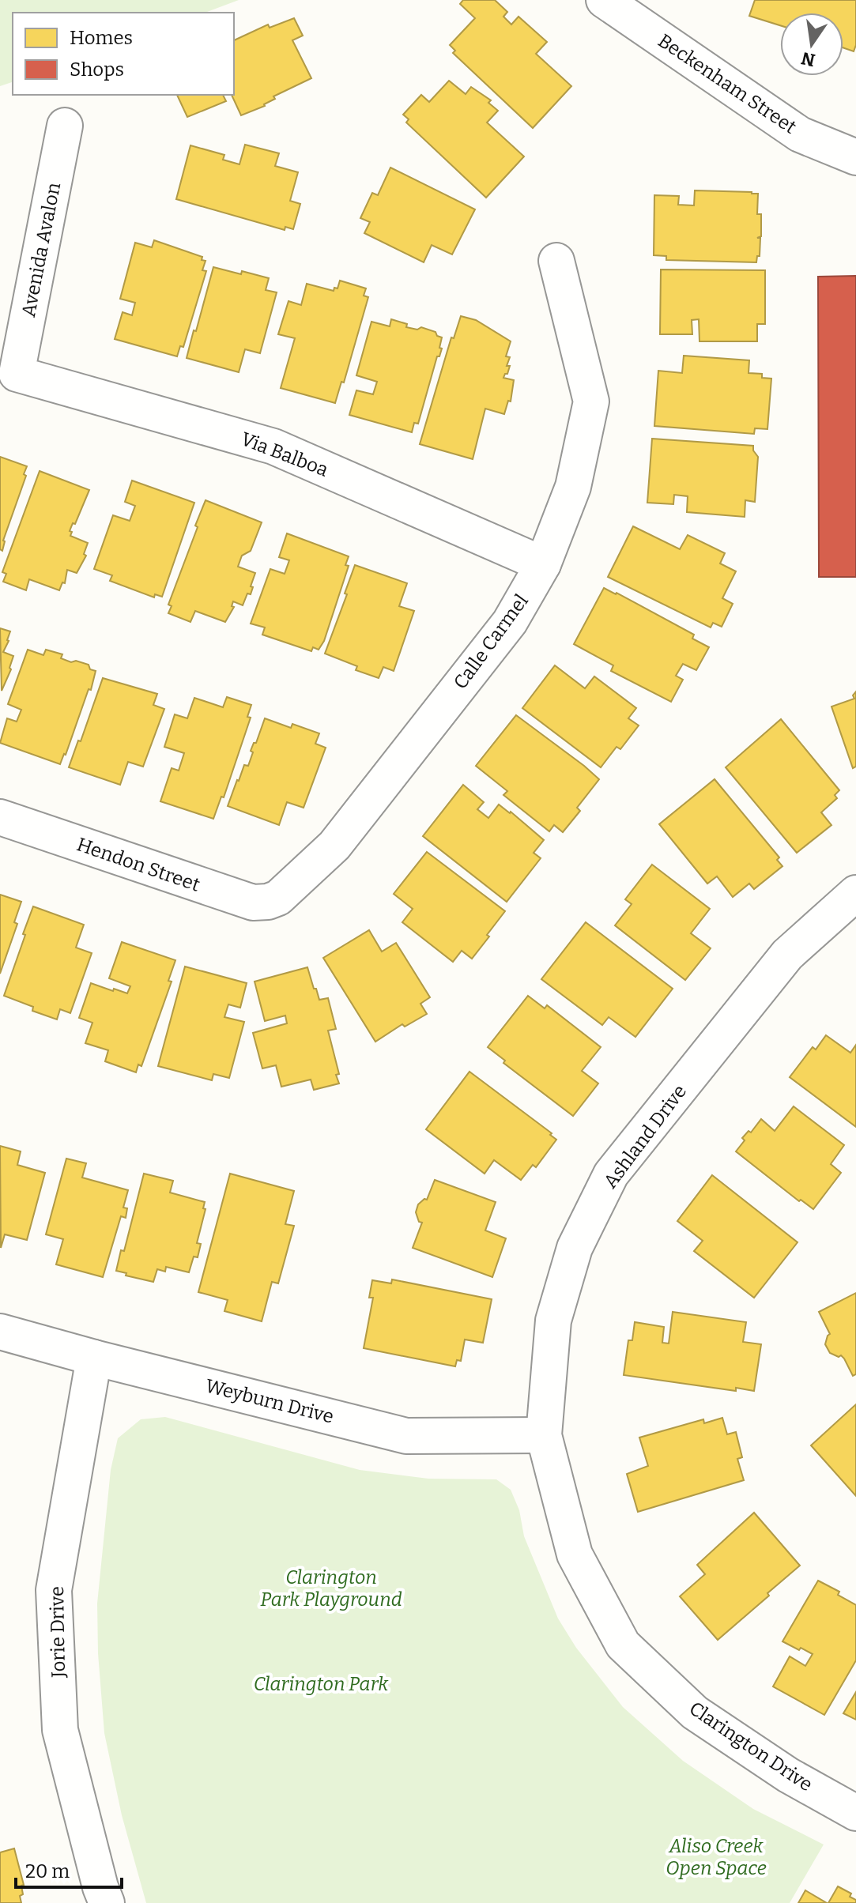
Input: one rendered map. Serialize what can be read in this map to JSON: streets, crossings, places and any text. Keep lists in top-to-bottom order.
{
  "streets": {
    "street": [
      "Beckenham Street",
      "Avenida Avalon",
      "Via Balboa",
      "Calle Carmel",
      "Hendon Street",
      "Ashland Drive",
      "Weyburn Drive",
      "Jorie Drive",
      "Clarington Drive"
    ]
  },
  "crossings": [
    ["Avenida Avalon", "Via Balboa"],
    ["Via Balboa", "Calle Carmel"],
    ["Calle Carmel", "Hendon Street"],
    ["Ashland Drive", "Weyburn Drive"],
    ["Ashland Drive", "Clarington Drive"],
    ["Weyburn Drive", "Jorie Drive"],
    ["Weyburn Drive", "Clarington Drive"]
  ],
  "parks": ["Clarington Park Playground", "Clarington Park", "Aliso Creek Open Space"],
  "legend": ["Homes", "Shops"],
  "scale_bar": "20 m",
  "north": "bottom"
}
